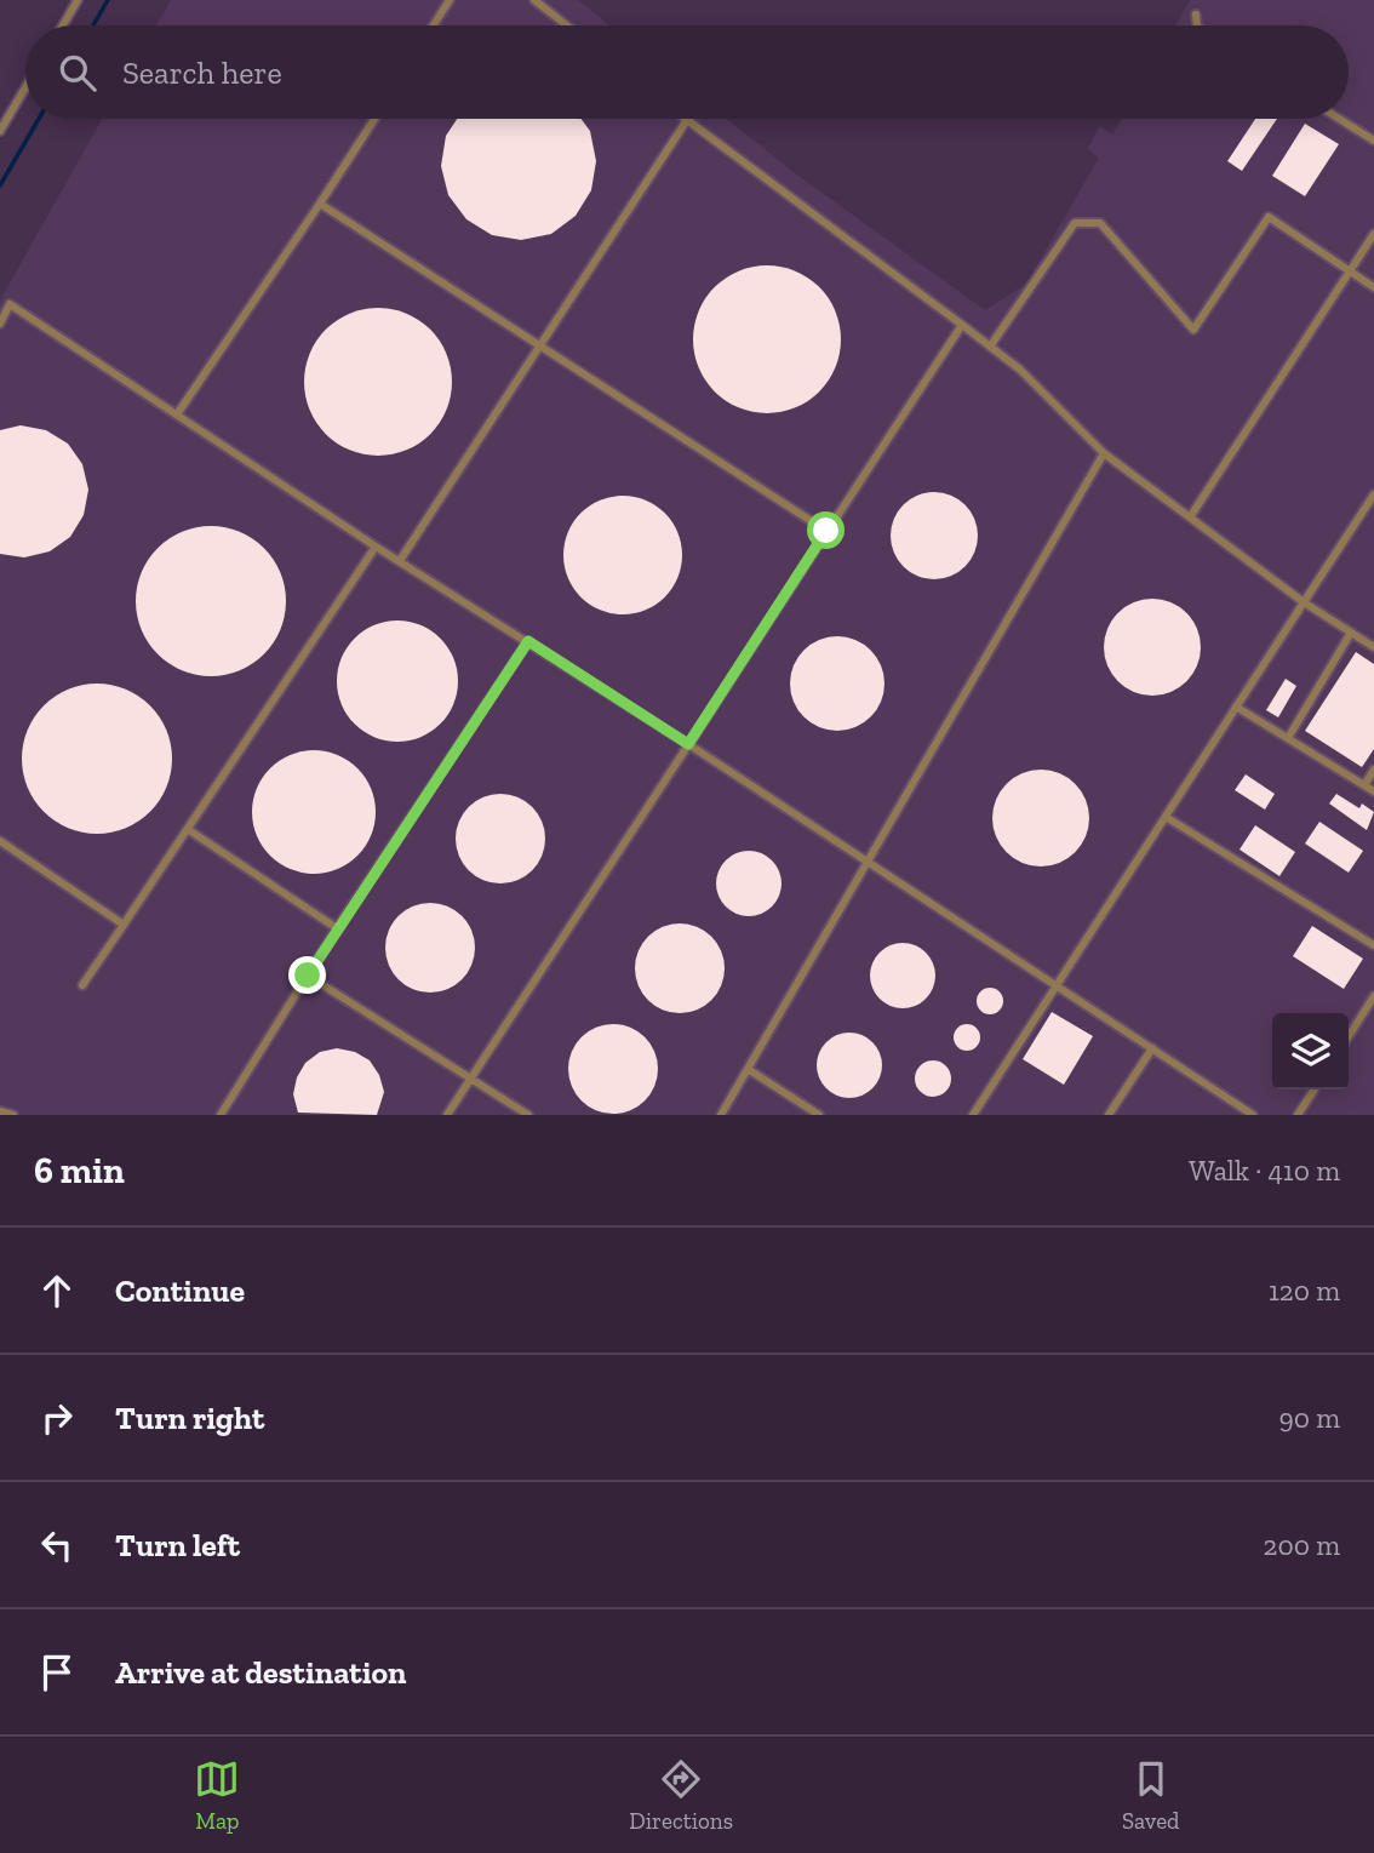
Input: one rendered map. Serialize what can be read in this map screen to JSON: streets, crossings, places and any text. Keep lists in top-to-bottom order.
{
  "page": {
    "search": "Search here",
    "heading": ["6 min", "Walk · 410 m"],
    "list": [
      ["Continue", "120 m"],
      ["Turn right", "90 m"],
      ["Turn left", "200 m"],
      "Arrive at destination"
    ],
    "nav": ["Map", "Directions", "Saved"]
  }
}
